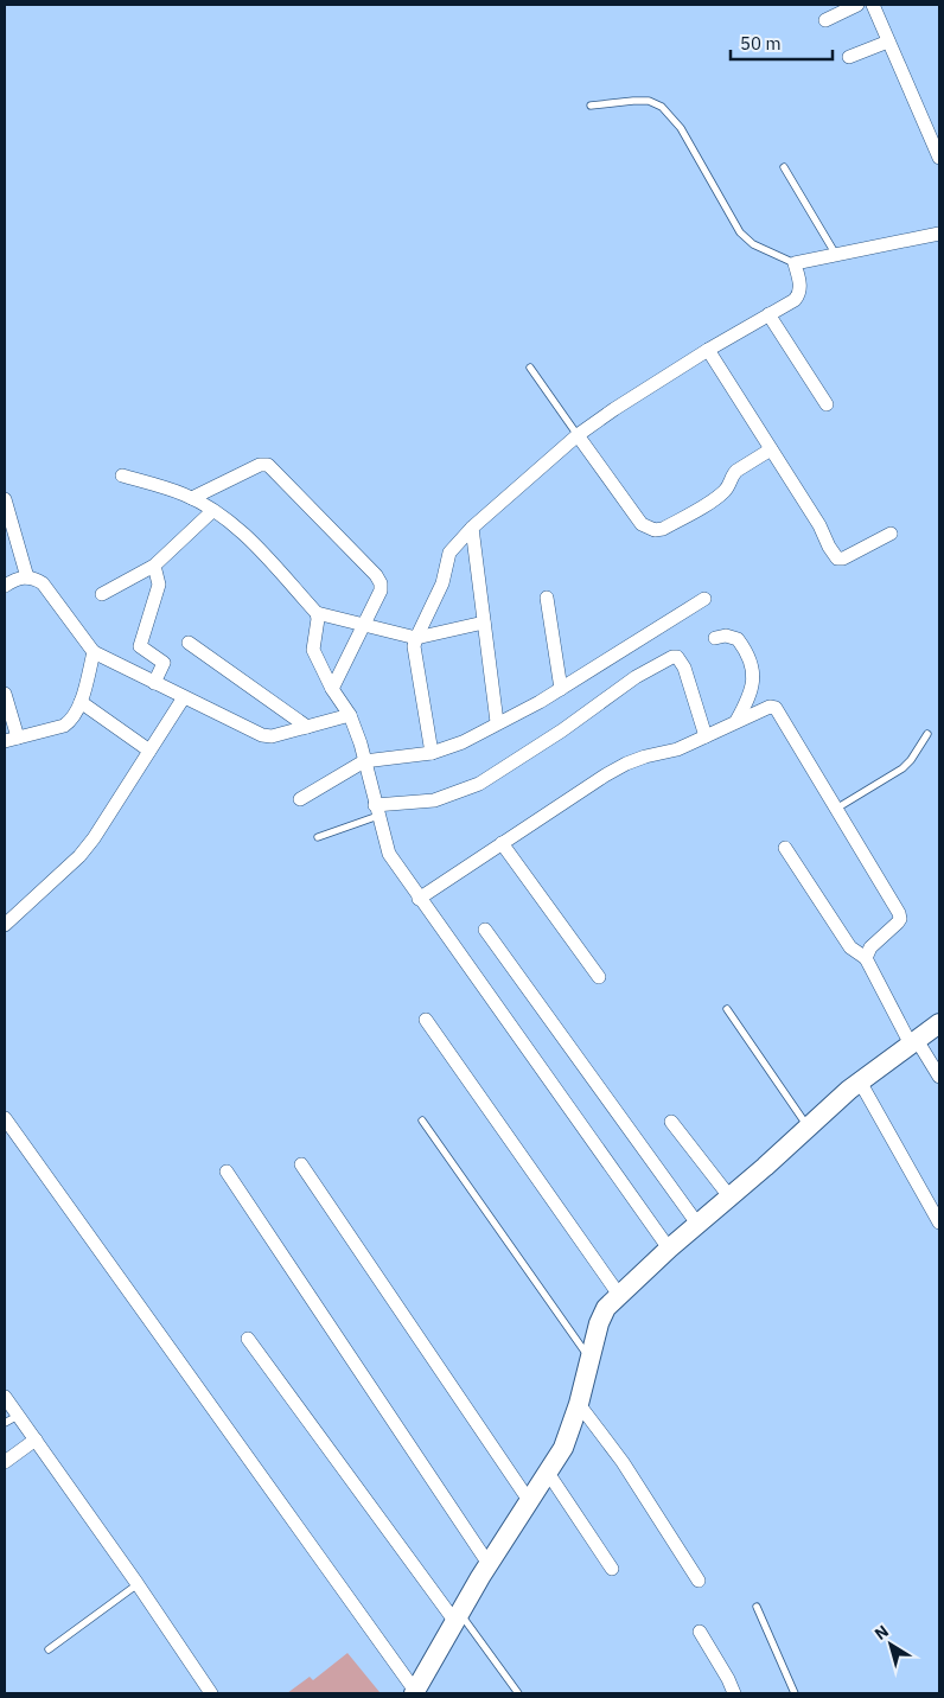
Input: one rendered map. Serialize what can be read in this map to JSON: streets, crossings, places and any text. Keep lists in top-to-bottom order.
{
  "scale_bar": "50 m",
  "north": "top left"
}
